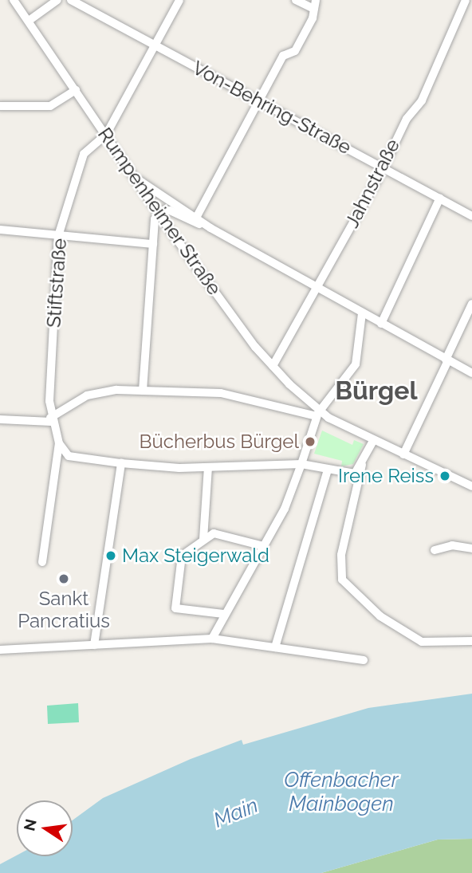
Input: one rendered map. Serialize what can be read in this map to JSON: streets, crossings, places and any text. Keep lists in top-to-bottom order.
{
  "streets": {
    "street": [
      "Von-Behring-Straße",
      "Jahnstraße",
      "Rumpenheimer Straße",
      "Stiftstraße"
    ]
  },
  "crossings": [
    ["Von-Behring-Straße", "Jahnstraße"],
    ["Von-Behring-Straße", "Stiftstraße"],
    ["Jahnstraße", "Rumpenheimer Straße"],
    ["Rumpenheimer Straße", "Stiftstraße"]
  ],
  "districts": ["Bürgel"],
  "water": ["Offenbacher Mainbogen", "Main"],
  "places": [
    "Bücherbus Bürgel",
    "Irene Reiss",
    "Max Steigerwald",
    "Sankt Pancratius"
  ],
  "north": "left"
}
